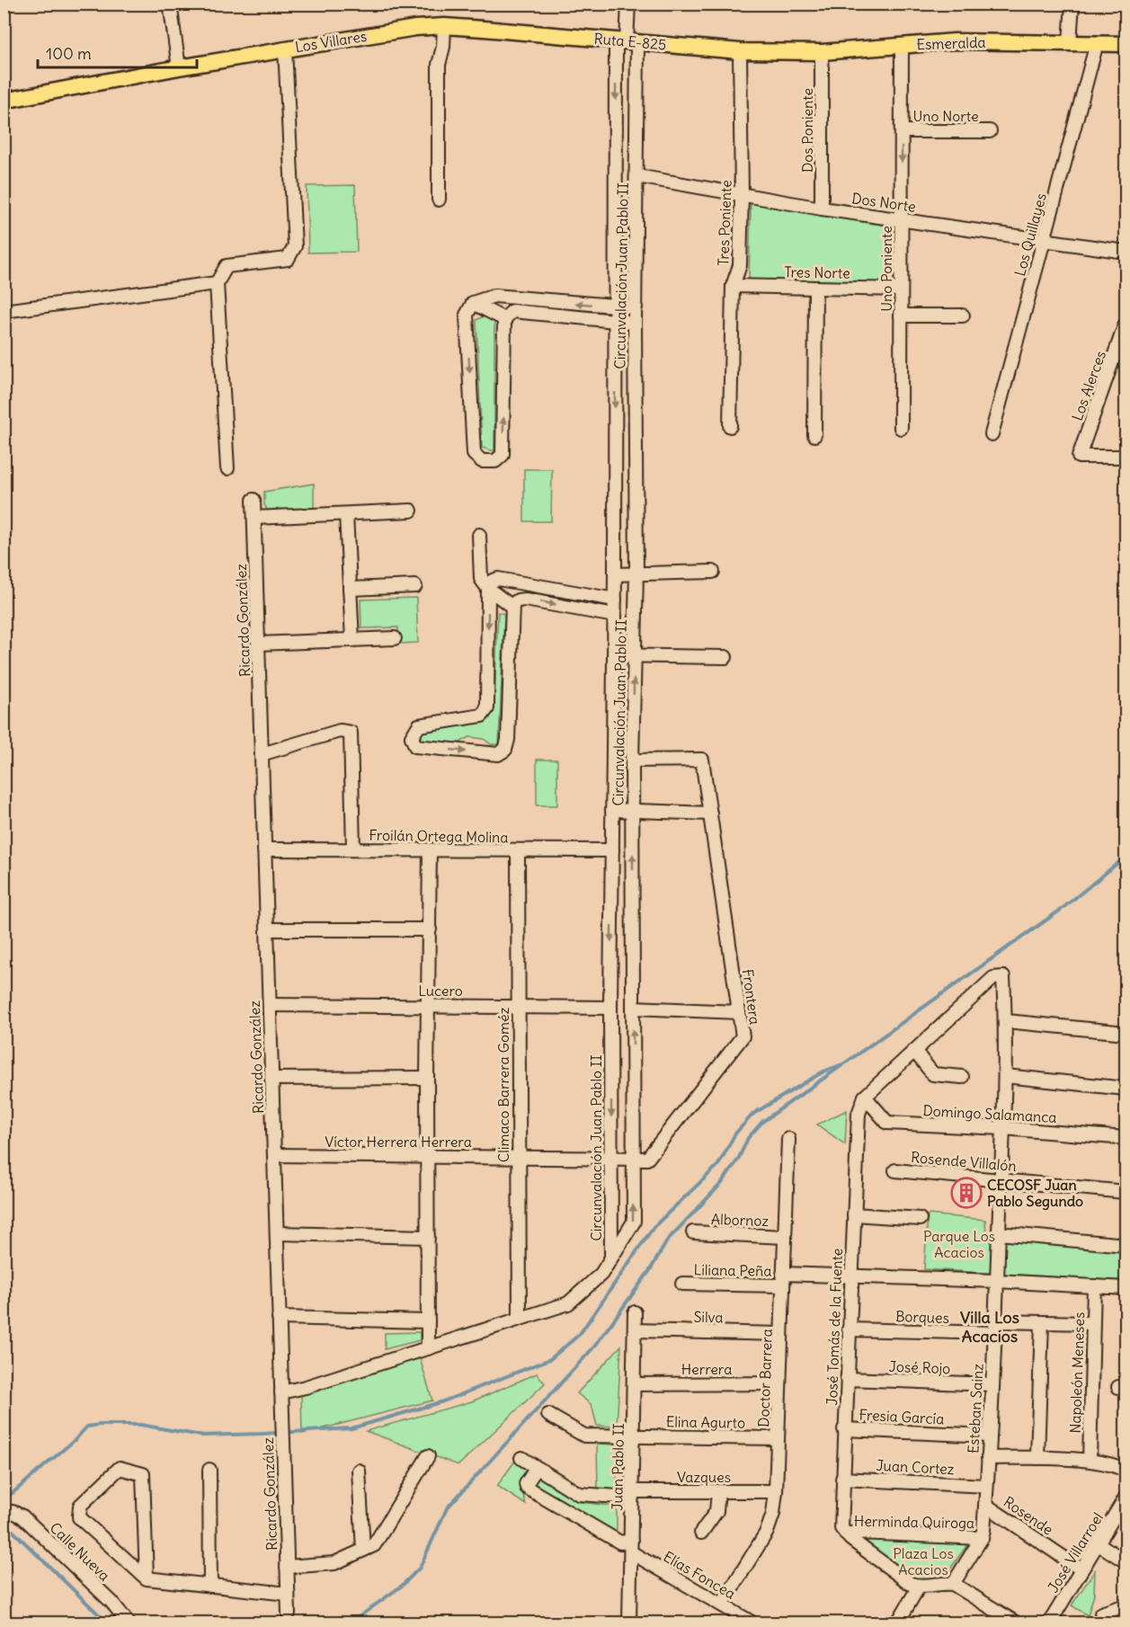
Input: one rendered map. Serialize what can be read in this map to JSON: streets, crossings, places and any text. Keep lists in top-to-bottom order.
{
  "streets": {
    "main road": ["Los Villares", "Ruta E-825", "Esmeralda"],
    "street": [
      "Uno Norte",
      "Dos Poniente",
      "Dos Norte",
      "Tres Poniente",
      "Los Quillayes",
      "Uno Poniente",
      "Tres Norte",
      "Circunvalación Juan Pablo II",
      "Los Alerces",
      "Ricardo González",
      "Froilán Ortega Molina",
      "Lucero",
      "Frontera",
      "Climaco Barrera Goméz",
      "Domingo Salamanca",
      "Víctor Herrera Herrera",
      "Rosende Villalón",
      "Albornoz",
      "Liliana Peña",
      "Silva",
      "Borques",
      "José Tomás de la Fuente",
      "José Rojo",
      "Herrera",
      "Napoleón Meneses",
      "Doctor Barrera",
      "Esteban Sainz",
      "Fresia García",
      "Elina Agurto",
      "Juan Pablo II",
      "Juan Cortez",
      "Vazques",
      "Rosende",
      "Herminda Quiroga",
      "Calle Nueva",
      "José Villarroel",
      "Elías Foncea"
    ]
  },
  "crossings": [
    ["Los Villares", "Ruta E-825"],
    ["Ruta E-825", "Esmeralda"],
    ["Ruta E-825", "Tres Poniente"],
    ["Ruta E-825", "Circunvalación Juan Pablo II"],
    ["Esmeralda", "Dos Poniente"],
    ["Esmeralda", "Los Quillayes"],
    ["Esmeralda", "Uno Poniente"],
    ["Uno Norte", "Uno Poniente"],
    ["Dos Poniente", "Dos Norte"],
    ["Dos Norte", "Tres Poniente"],
    ["Dos Norte", "Los Quillayes"],
    ["Dos Norte", "Uno Poniente"],
    ["Dos Norte", "Circunvalación Juan Pablo II"],
    ["Tres Poniente", "Tres Norte"],
    ["Uno Poniente", "Tres Norte"],
    ["Circunvalación Juan Pablo II", "Froilán Ortega Molina"],
    ["Circunvalación Juan Pablo II", "Lucero"],
    ["Circunvalación Juan Pablo II", "Frontera"],
    ["Circunvalación Juan Pablo II", "Víctor Herrera Herrera"],
    ["Ricardo González", "Froilán Ortega Molina"],
    ["Ricardo González", "Lucero"],
    ["Ricardo González", "Víctor Herrera Herrera"],
    ["Froilán Ortega Molina", "Climaco Barrera Goméz"],
    ["Lucero", "Climaco Barrera Goméz"],
    ["Frontera", "Víctor Herrera Herrera"],
    ["Climaco Barrera Goméz", "Víctor Herrera Herrera"],
    ["Domingo Salamanca", "José Tomás de la Fuente"],
    ["Domingo Salamanca", "Esteban Sainz"],
    ["Rosende Villalón", "Esteban Sainz"],
    ["Albornoz", "Doctor Barrera"],
    ["Liliana Peña", "José Tomás de la Fuente"],
    ["Liliana Peña", "Napoleón Meneses"],
    ["Liliana Peña", "Doctor Barrera"],
    ["Liliana Peña", "Esteban Sainz"],
    ["Silva", "Doctor Barrera"],
    ["Silva", "Juan Pablo II"],
    ["Borques", "José Tomás de la Fuente"],
    ["Borques", "Napoleón Meneses"],
    ["Borques", "Esteban Sainz"],
    ["José Tomás de la Fuente", "José Rojo"],
    ["José Tomás de la Fuente", "Fresia García"],
    ["José Tomás de la Fuente", "Juan Cortez"],
    ["José Tomás de la Fuente", "Herminda Quiroga"],
    ["José Rojo", "Esteban Sainz"],
    ["Herrera", "Doctor Barrera"],
    ["Herrera", "Juan Pablo II"],
    ["Doctor Barrera", "Elina Agurto"],
    ["Doctor Barrera", "Vazques"],
    ["Doctor Barrera", "Elías Foncea"],
    ["Esteban Sainz", "Fresia García"],
    ["Esteban Sainz", "Juan Cortez"],
    ["Esteban Sainz", "Rosende"],
    ["Esteban Sainz", "Herminda Quiroga"],
    ["Elina Agurto", "Juan Pablo II"],
    ["Juan Pablo II", "Vazques"],
    ["Juan Pablo II", "Elías Foncea"],
    ["Vazques", "Elías Foncea"],
    ["Rosende", "José Villarroel"]
  ],
  "districts": ["Villa Los Acacios"],
  "parks": ["Parque Los Acacios", "Plaza Los Acacios"],
  "places": {
    "building": ["CECOSF Juan Pablo Segundo"]
  },
  "scale_bar": "100 m"
}
